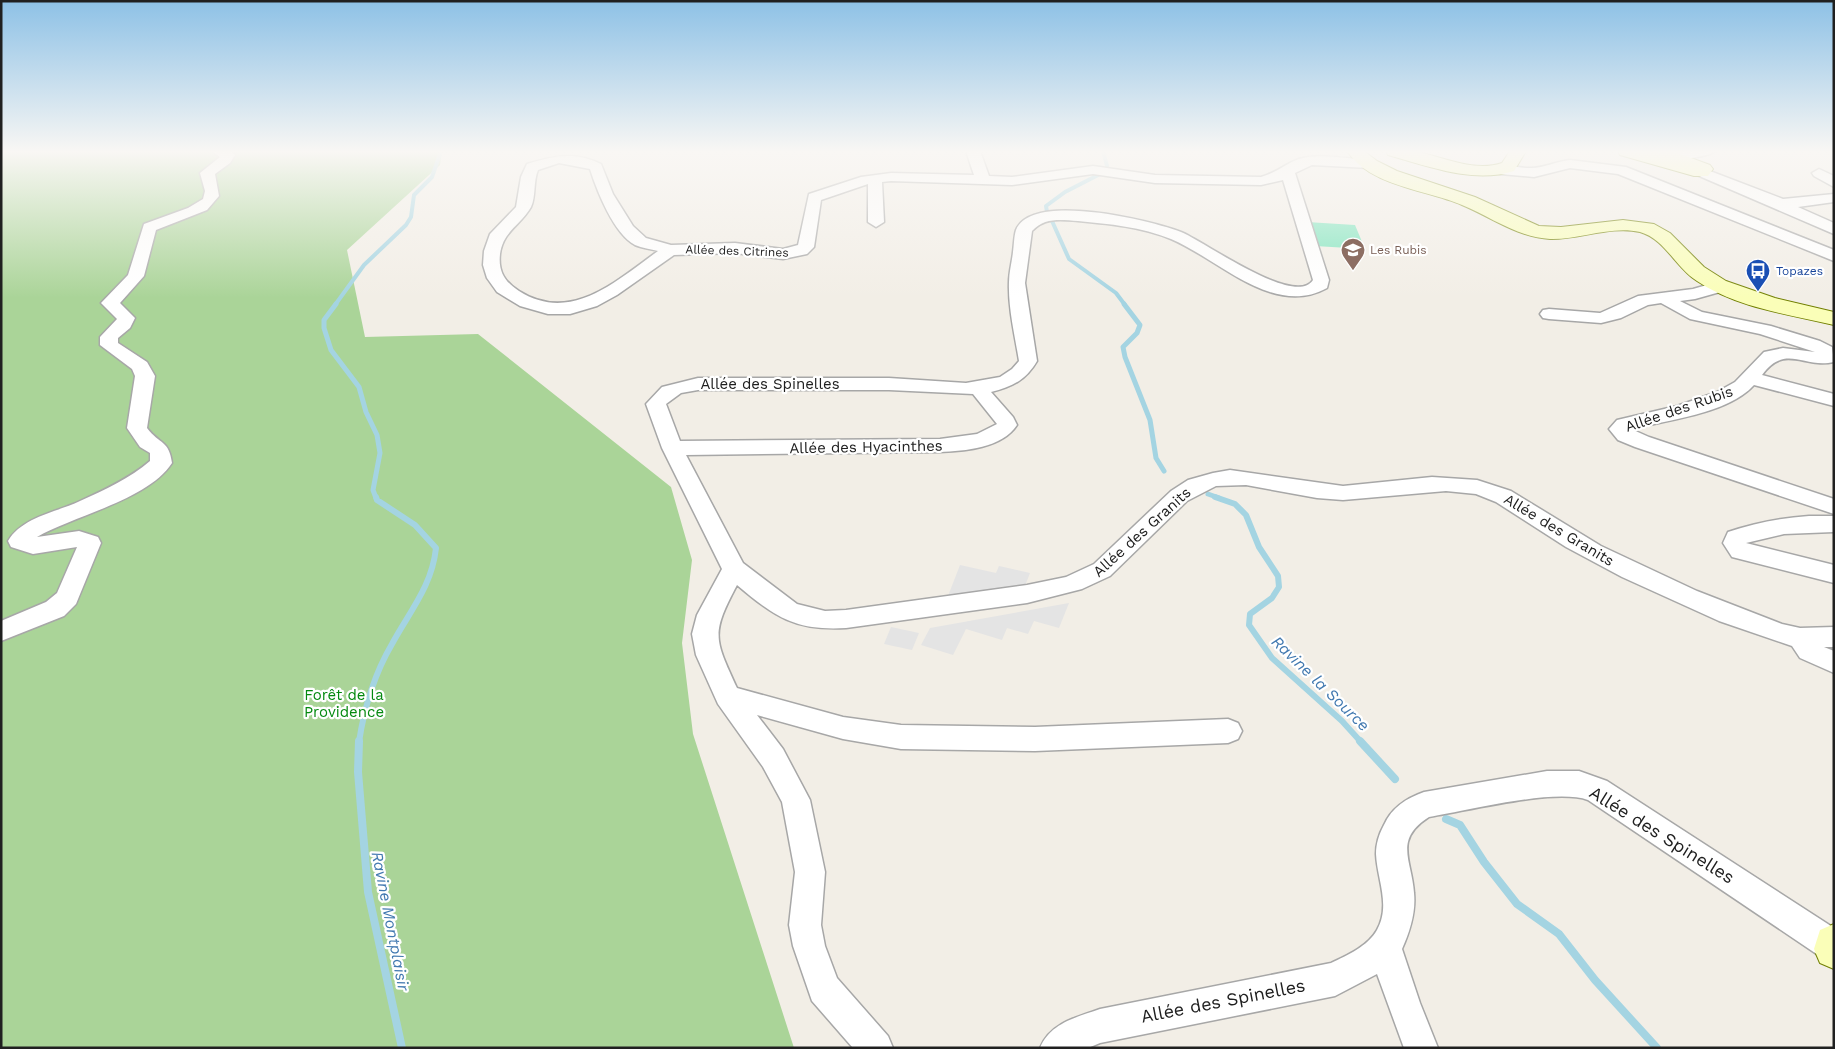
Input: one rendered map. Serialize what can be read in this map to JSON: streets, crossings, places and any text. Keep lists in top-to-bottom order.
{
  "streets": {
    "street": [
      "Allée des Citrines",
      "Allée des Spinelles",
      "Allée des Rubis",
      "Allée des Hyacinthes",
      "Allée des Granits"
    ]
  },
  "crossings": [
    ["Allée des Spinelles", "Allée des Hyacinthes"],
    ["Allée des Spinelles", "Allée des Granits"]
  ],
  "water": ["Ravine la Source", "Ravine Montplaisir"],
  "parks": ["Forêt de la Providence"],
  "places": {
    "school or university": ["Les Rubis"],
    "bus stop": ["Topazes"]
  }
}
